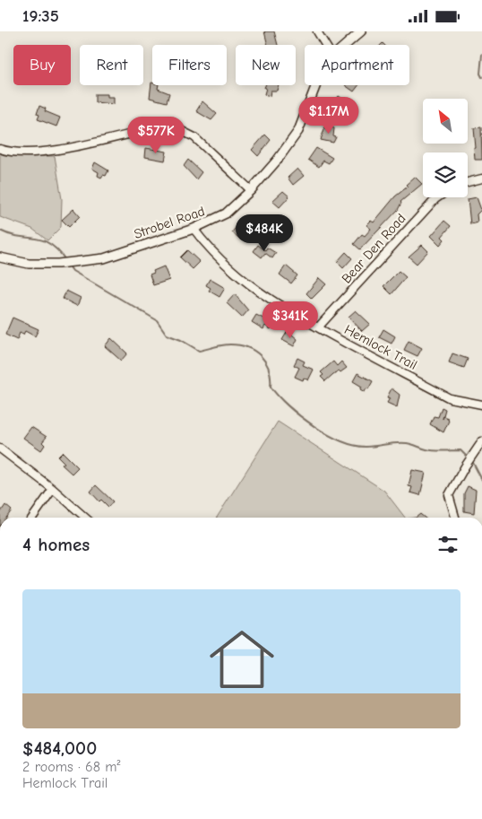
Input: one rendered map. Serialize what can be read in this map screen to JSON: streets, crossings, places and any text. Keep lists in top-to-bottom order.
{
  "streets": {
    "street": ["Strobel Road", "Bear Den Road", "Hemlock Trail"]
  },
  "crossings": [
    ["Strobel Road", "Hemlock Trail"],
    ["Bear Den Road", "Hemlock Trail"]
  ],
  "north": "top left",
  "page": {
    "status": "19:35",
    "chip": [
      "Buy",
      "Rent",
      "Filters",
      "New",
      "Apartment"
    ],
    "price": [
      "$1.17M",
      "$577K",
      "$484K",
      "$341K"
    ],
    "heading": "4 homes",
    "list": [
      {
        "name": "$484,000",
        "note": "2 rooms · 68 m² · Hemlock Trail"
      }
    ]
  }
}
